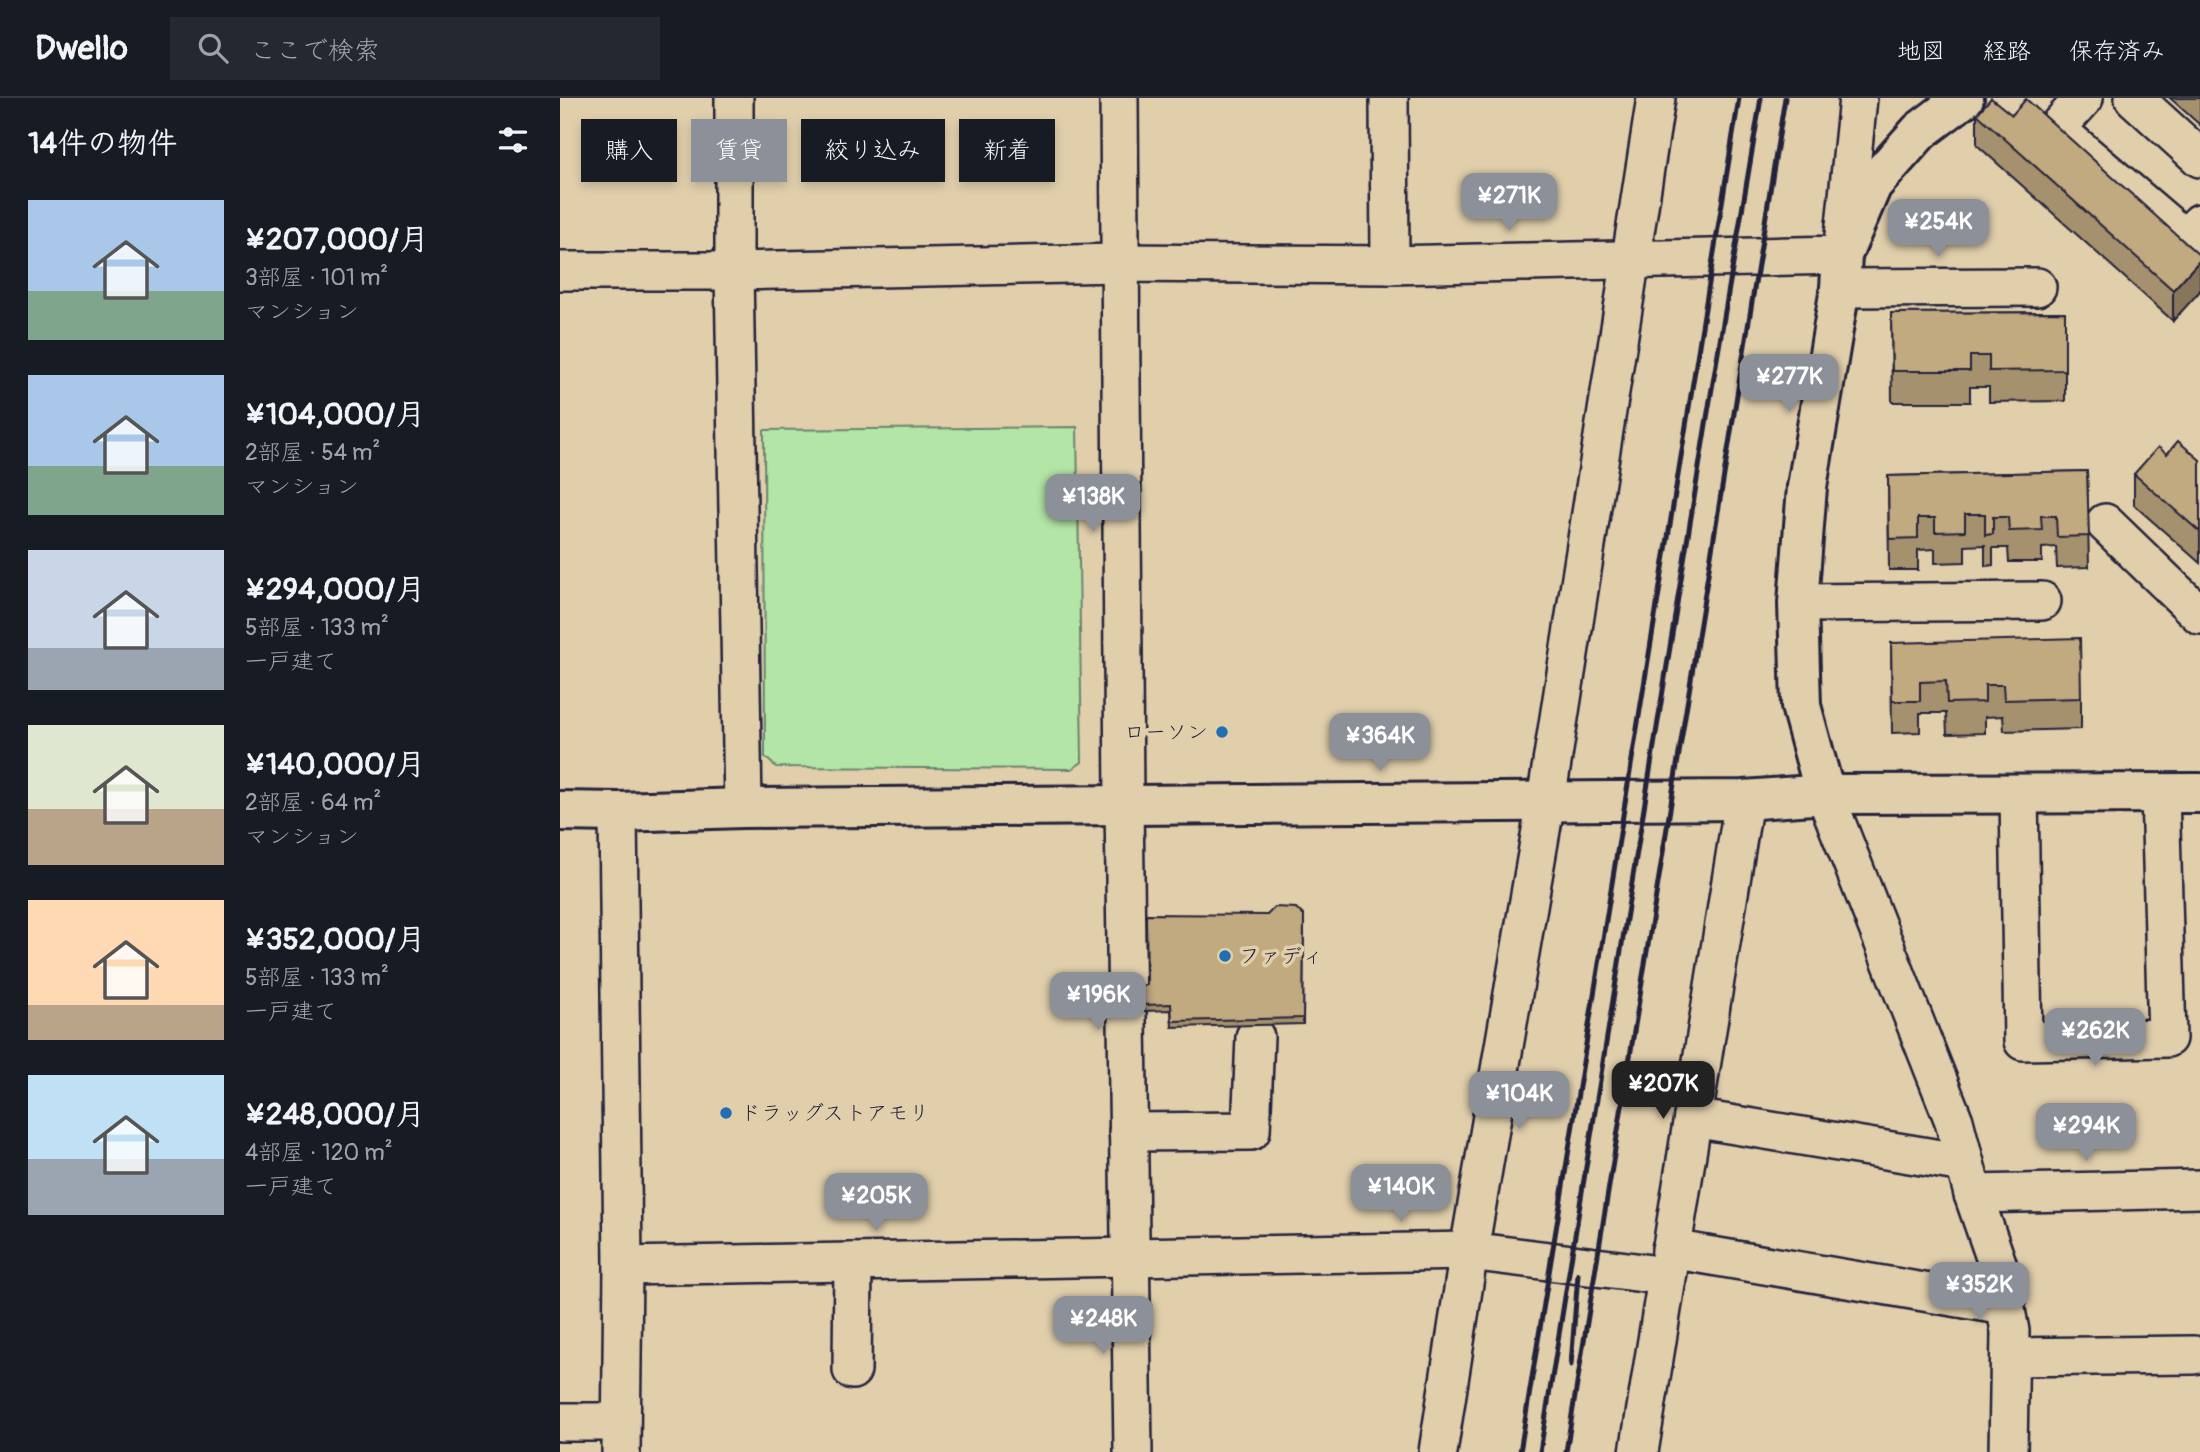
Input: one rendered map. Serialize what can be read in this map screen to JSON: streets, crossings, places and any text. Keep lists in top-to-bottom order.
{
  "places": ["ローソン", "ファディ", "ドラッグストアモリ"],
  "page": {
    "header": "Dwello",
    "search": "ここで検索",
    "nav": ["地図", "経路", "保存済み"],
    "heading": "14件の物件",
    "chip": [
      "購入",
      "賃貸",
      "絞り込み",
      "新着"
    ],
    "price": [
      "¥271K",
      "¥254K",
      "¥277K",
      "¥138K",
      "¥364K",
      "¥196K",
      "¥262K",
      "¥207K",
      "¥104K",
      "¥294K",
      "¥140K",
      "¥205K",
      "¥352K",
      "¥248K"
    ],
    "list": [
      {
        "name": "¥207,000/月",
        "note": "3部屋 · 101 m² · マンション"
      },
      {
        "name": "¥104,000/月",
        "note": "2部屋 · 54 m² · マンション"
      },
      {
        "name": "¥294,000/月",
        "note": "5部屋 · 133 m² · 一戸建て"
      },
      {
        "name": "¥140,000/月",
        "note": "2部屋 · 64 m² · マンション"
      },
      {
        "name": "¥352,000/月",
        "note": "5部屋 · 133 m² · 一戸建て"
      },
      {
        "name": "¥248,000/月",
        "note": "4部屋 · 120 m² · 一戸建て"
      }
    ]
  }
}
